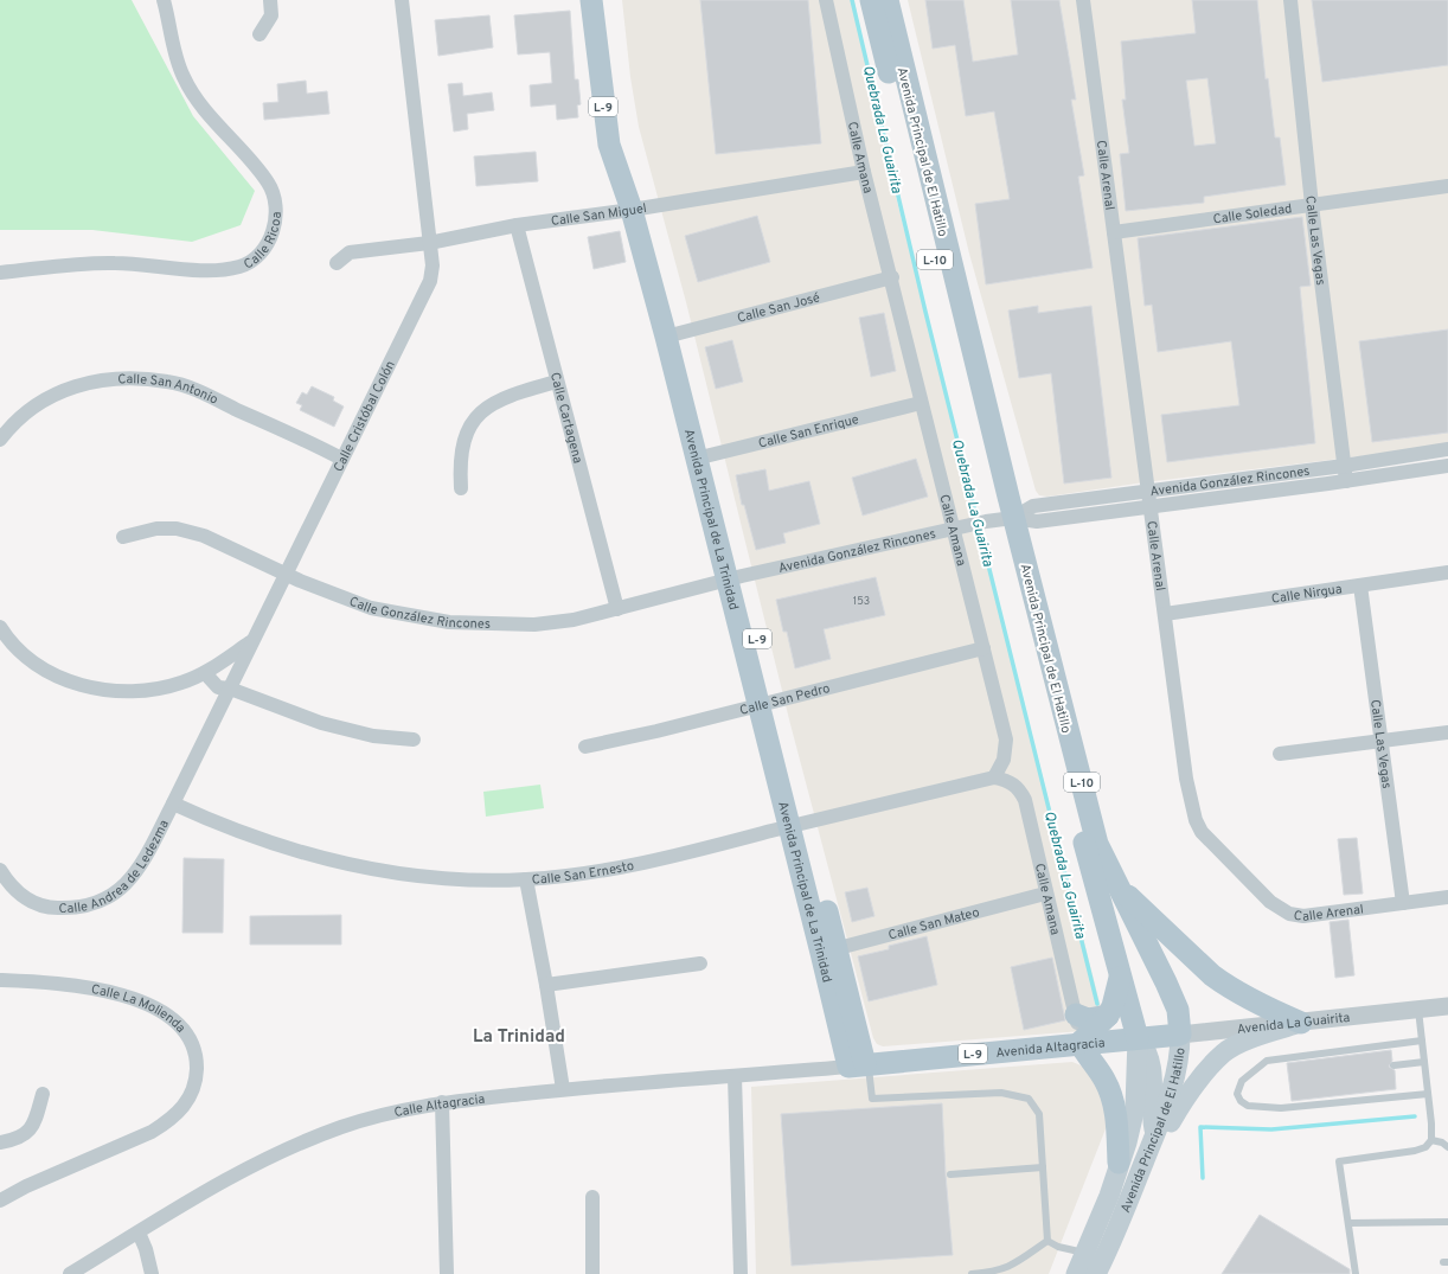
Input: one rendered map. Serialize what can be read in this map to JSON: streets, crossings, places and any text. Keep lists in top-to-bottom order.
{
  "streets": {
    "main road": [
      "L-9",
      "Avenida Principal de El Hatillo",
      "L-10",
      "Avenida Principal de La Trinidad",
      "Avenida La Guairita",
      "Avenida Altagracia"
    ],
    "street": [
      "Calle Amana",
      "Calle Arenal",
      "Calle San Miguel",
      "Calle Soledad",
      "Calle Ricoa",
      "Calle Las Vegas",
      "Calle San José",
      "Calle San Antonio",
      "Calle Cristóbal Colón",
      "Calle Cartagena",
      "Calle San Enrique",
      "Avenida González Rincones",
      "Calle Nirgua",
      "Calle González Rincones",
      "Calle San Pedro",
      "Calle Andrea de Ledezma",
      "Calle San Ernesto",
      "Calle San Mateo",
      "Calle La Molienda",
      "Calle Altagracia"
    ]
  },
  "crossings": [
    ["Avenida Principal de El Hatillo", "L-10"],
    ["Avenida Principal de El Hatillo", "Avenida González Rincones"],
    ["Avenida Principal de El Hatillo", "Avenida La Guairita"],
    ["Avenida Principal de El Hatillo", "Avenida Altagracia"],
    ["Calle Amana", "Calle San Miguel"],
    ["Calle Amana", "L-10"],
    ["Calle Amana", "Calle San José"],
    ["Calle Amana", "Calle San Enrique"],
    ["Calle Amana", "Avenida González Rincones"],
    ["Calle Amana", "Calle San Pedro"],
    ["Calle Amana", "Calle San Ernesto"],
    ["Calle Amana", "Calle San Mateo"],
    ["Calle Amana", "Avenida Altagracia"],
    ["Calle Arenal", "Calle Soledad"],
    ["Calle Arenal", "Calle Las Vegas"],
    ["Calle Arenal", "Avenida González Rincones"],
    ["Calle Arenal", "Calle Nirgua"],
    ["Calle San Miguel", "Calle Cristóbal Colón"],
    ["Calle San Miguel", "Calle Cartagena"],
    ["Calle San Miguel", "Avenida Principal de La Trinidad"],
    ["Calle Soledad", "Calle Las Vegas"],
    ["Calle Las Vegas", "Avenida González Rincones"],
    ["Calle Las Vegas", "Calle Nirgua"],
    ["L-10", "Avenida La Guairita"],
    ["L-10", "Avenida Altagracia"],
    ["Calle San José", "Avenida Principal de La Trinidad"],
    ["Calle San Antonio", "Calle Cristóbal Colón"],
    ["Calle Cristóbal Colón", "Calle González Rincones"],
    ["Calle Cristóbal Colón", "Calle Andrea de Ledezma"],
    ["Calle Cristóbal Colón", "Calle San Ernesto"],
    ["Calle Cartagena", "Calle González Rincones"],
    ["Calle San Enrique", "Avenida Principal de La Trinidad"],
    ["Avenida González Rincones", "Avenida Principal de La Trinidad"],
    ["Avenida González Rincones", "Calle González Rincones"],
    ["Avenida Principal de La Trinidad", "Calle González Rincones"],
    ["Avenida Principal de La Trinidad", "Calle San Pedro"],
    ["Avenida Principal de La Trinidad", "Calle San Ernesto"],
    ["Avenida Principal de La Trinidad", "Calle San Mateo"],
    ["Avenida Principal de La Trinidad", "Avenida Altagracia"],
    ["Avenida Principal de La Trinidad", "Calle Altagracia"],
    ["Calle Andrea de Ledezma", "Calle San Ernesto"],
    ["Avenida La Guairita", "Avenida Altagracia"],
    ["Avenida Altagracia", "Calle Altagracia"]
  ],
  "districts": ["La Trinidad"],
  "water": ["Quebrada La Guairita"],
  "house_numbers": ["153"]
}
